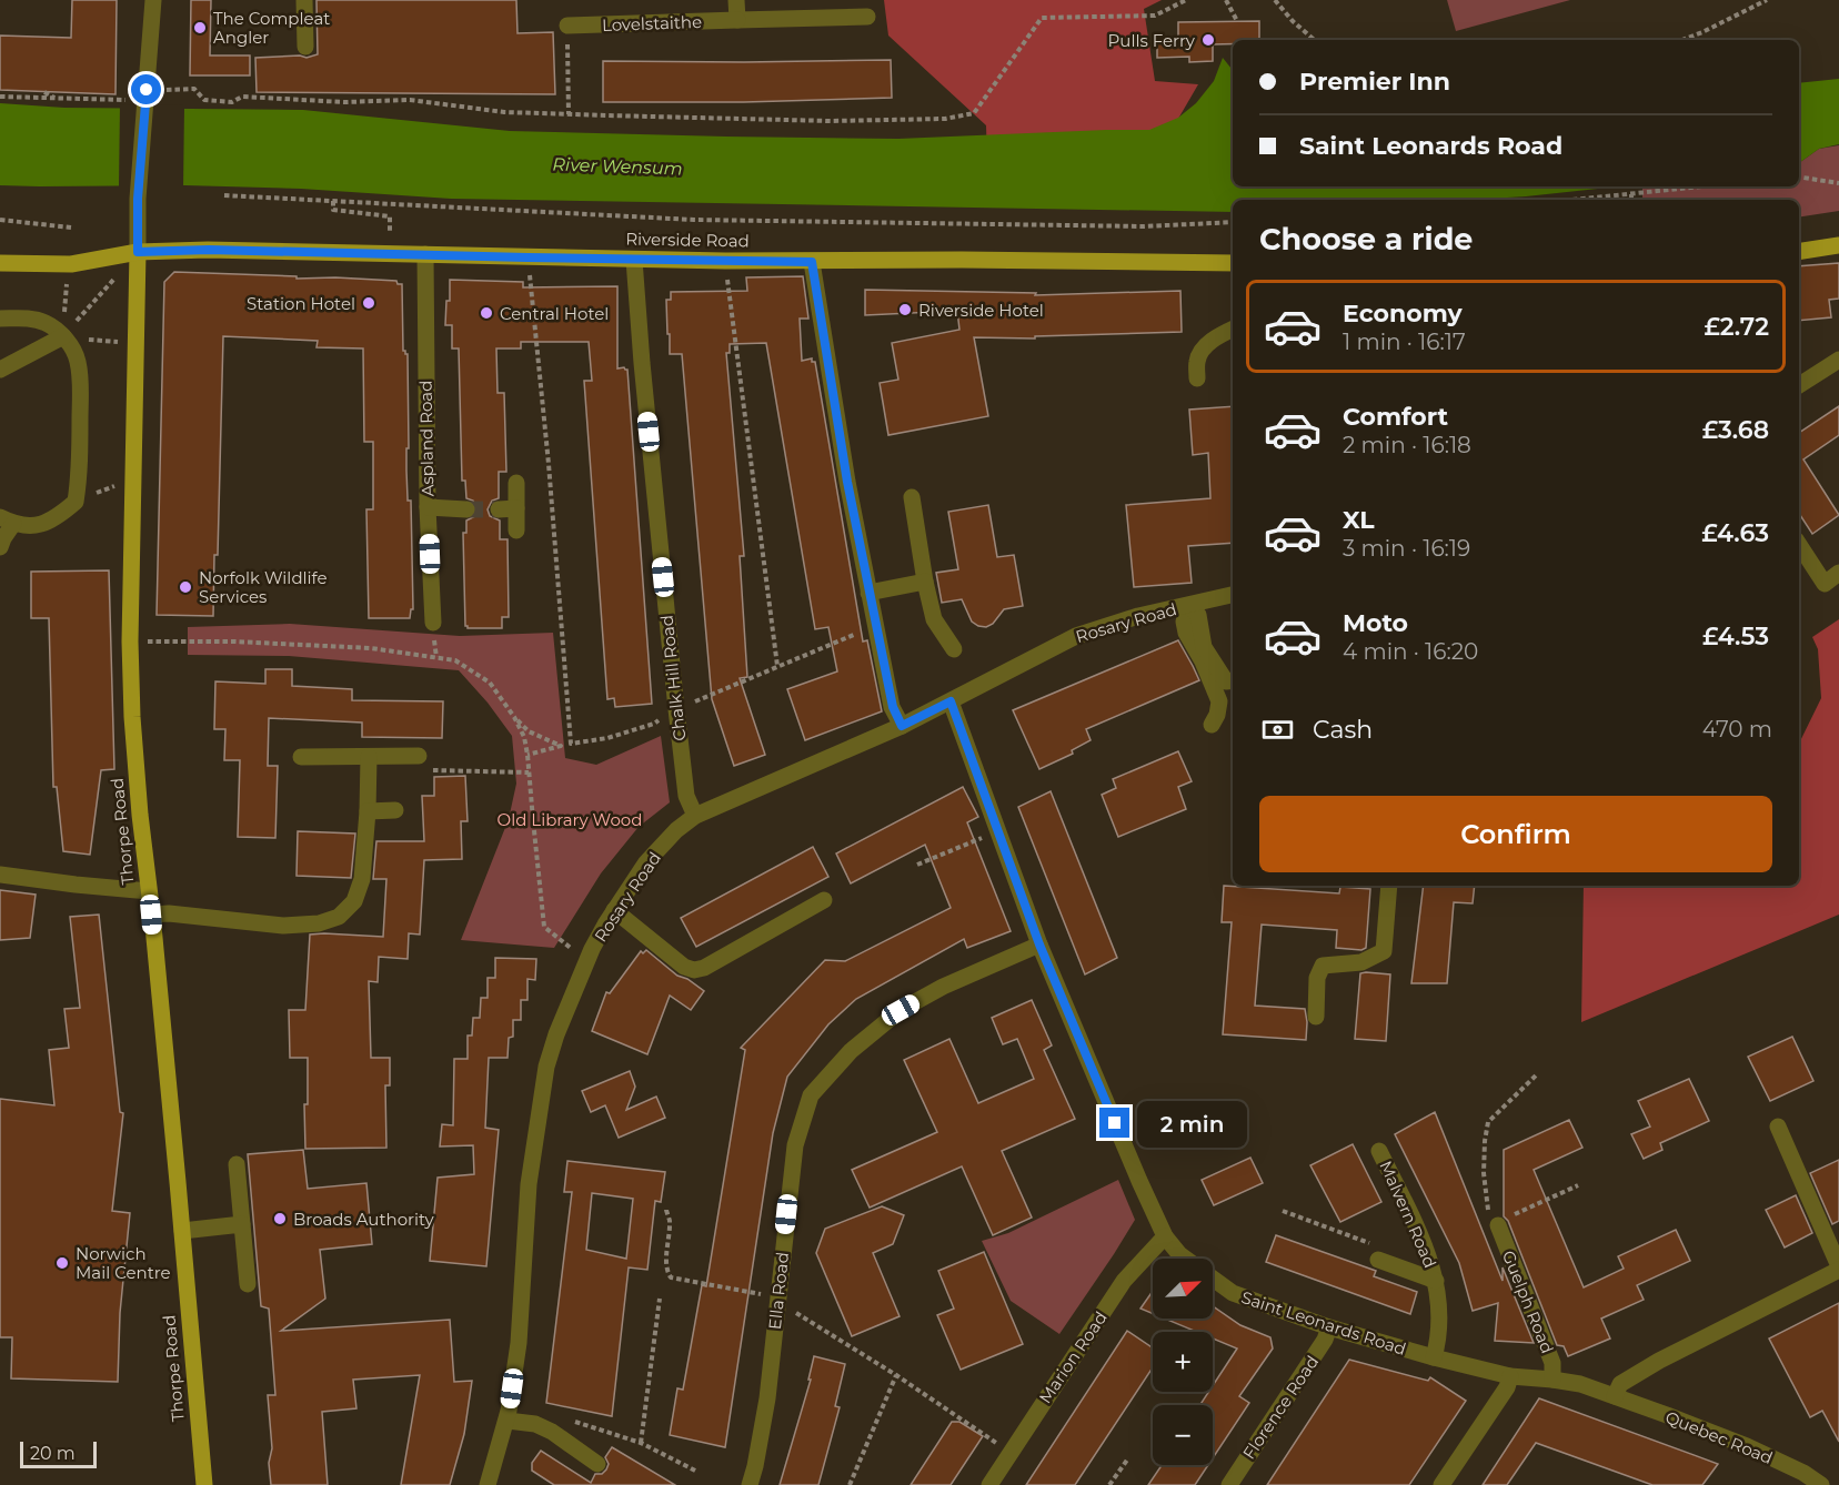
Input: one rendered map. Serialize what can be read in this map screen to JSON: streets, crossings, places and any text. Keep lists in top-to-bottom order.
{
  "streets": {
    "main road": ["Riverside Road", "Thorpe Road"],
    "street": [
      "Lovelstaithe",
      "Aspland Road",
      "Rosary Road",
      "Chalk Hill Road",
      "Malvern Road",
      "Ella Road",
      "Guelph Road",
      "Saint Leonards Road",
      "Marion Road",
      "Florence Road",
      "Quebec Road"
    ]
  },
  "crossings": [
    ["Riverside Road", "Aspland Road"],
    ["Riverside Road", "Chalk Hill Road"],
    ["Riverside Road", "Thorpe Road"],
    ["Rosary Road", "Chalk Hill Road"],
    ["Rosary Road", "Saint Leonards Road"],
    ["Malvern Road", "Saint Leonards Road"],
    ["Ella Road", "Saint Leonards Road"],
    ["Guelph Road", "Saint Leonards Road"],
    ["Saint Leonards Road", "Marion Road"],
    ["Saint Leonards Road", "Florence Road"],
    ["Saint Leonards Road", "Quebec Road"]
  ],
  "water": ["River Wensum"],
  "parks": ["Old Library Wood"],
  "places": [
    "The Compleat Angler",
    "Pulls Ferry",
    "Station Hotel",
    "Riverside Hotel",
    "Central Hotel",
    "Norfolk Wildlife Services",
    "Broads Authority",
    "Norwich Mail Centre"
  ],
  "scale_bar": "20 m",
  "north": "top right",
  "page": {
    "banner": ["Premier Inn", "Saint Leonards Road"],
    "heading": "Choose a ride",
    "list": [
      {
        "name": "Economy",
        "note": "1 min · 16:17",
        "value": "£2.72"
      },
      {
        "name": "Comfort",
        "note": "2 min · 16:18",
        "value": "£3.68"
      },
      {
        "name": "XL",
        "note": "3 min · 16:19",
        "value": "£4.63"
      },
      {
        "name": "Moto",
        "note": "4 min · 16:20",
        "value": "£4.53"
      }
    ],
    "pay": ["Cash", "470 m"],
    "buttons": "Confirm",
    "bubble": "2 min",
    "map_buttons": ["+", "−"],
    "scale": "20 m"
  }
}
